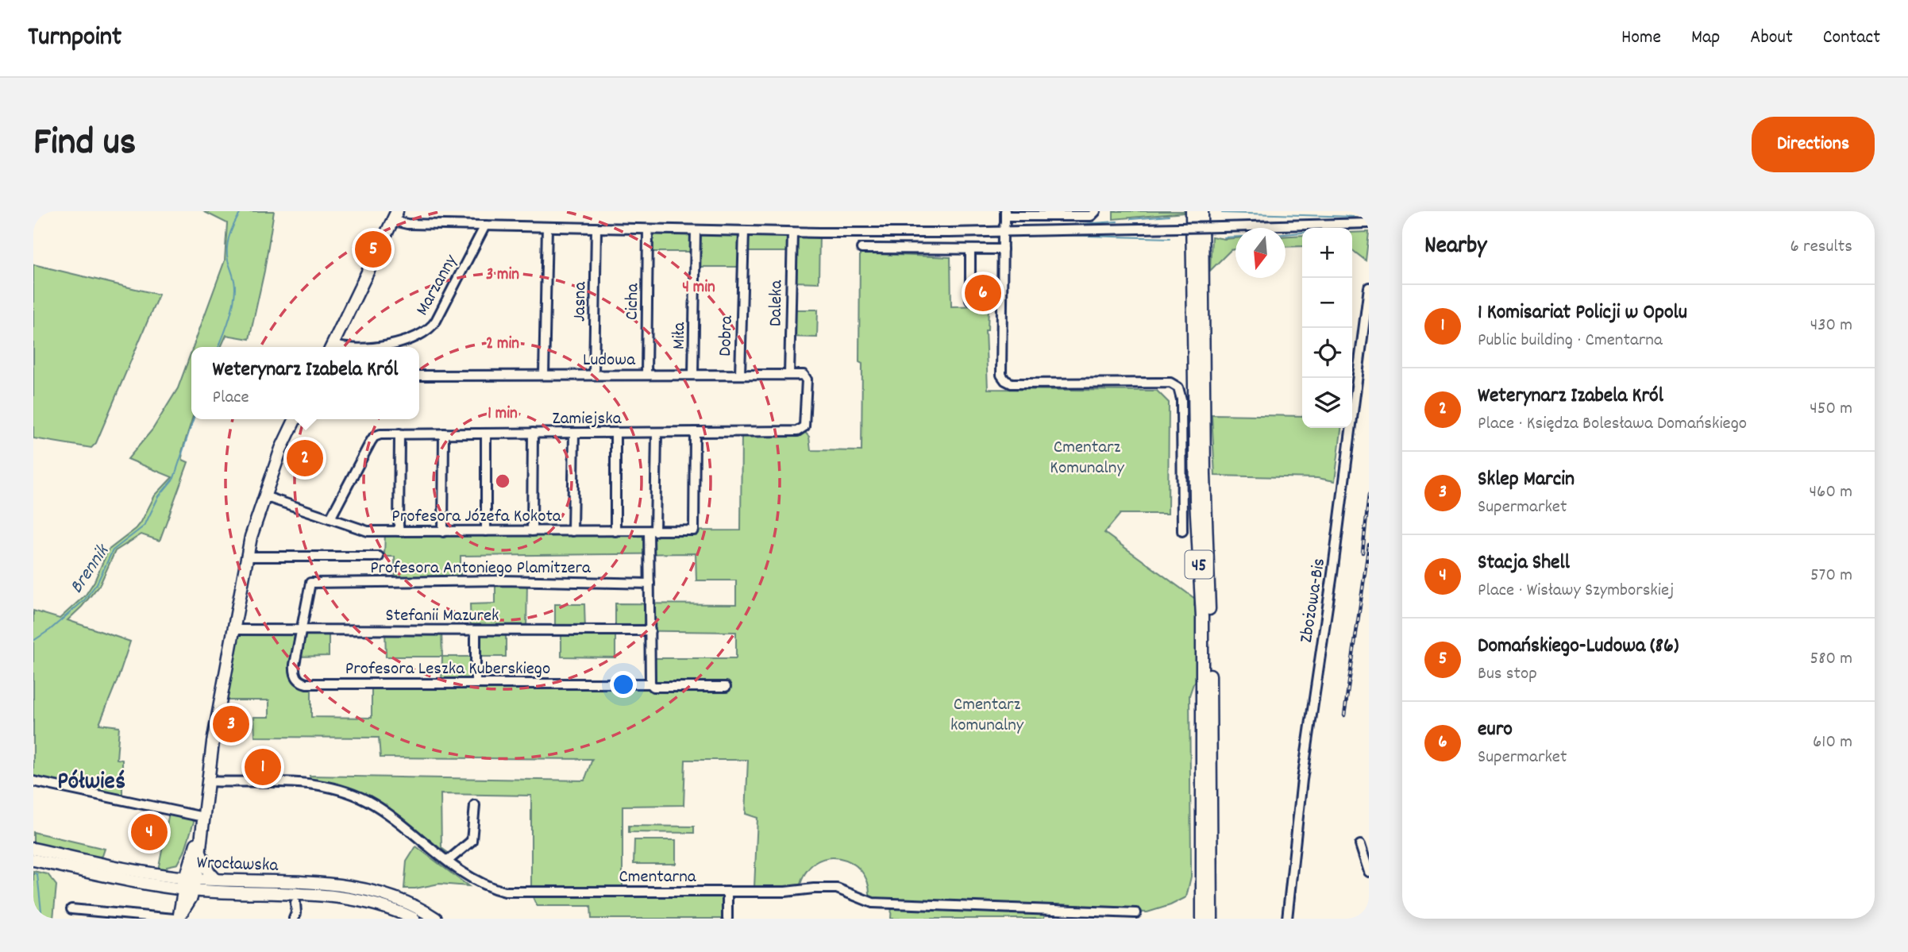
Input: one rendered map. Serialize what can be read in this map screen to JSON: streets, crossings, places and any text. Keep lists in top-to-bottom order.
{
  "streets": {
    "main road": ["45", "Wrocławska"],
    "street": [
      "Marzanny",
      "Jasna",
      "Cicha",
      "Daleka",
      "Miła",
      "Dobra",
      "Ludowa",
      "Zamiejska",
      "Profesora Józefa Kokota",
      "Profesora Antoniego Plamitzera",
      "Zbożowa-Bis",
      "Stefanii Mazurek",
      "Profesora Leszka Kuberskiego",
      "Cmentarna"
    ]
  },
  "crossings": [
    ["Jasna", "Ludowa"],
    ["Cicha", "Ludowa"],
    ["Daleka", "Ludowa"],
    ["Miła", "Ludowa"],
    ["Dobra", "Ludowa"],
    ["Ludowa", "Zamiejska"],
    ["Zamiejska", "Profesora Józefa Kokota"],
    ["Profesora Antoniego Plamitzera", "Stefanii Mazurek"],
    ["Profesora Antoniego Plamitzera", "Profesora Leszka Kuberskiego"],
    ["Stefanii Mazurek", "Profesora Leszka Kuberskiego"]
  ],
  "districts": ["Półwieś"],
  "water": ["Brennik"],
  "parks": ["Cmentarz Komunalny", "Cmentarz komunalny"],
  "north": "bottom",
  "page": {
    "header": "Turnpoint",
    "nav": [
      "Home",
      "Map",
      "About",
      "Contact"
    ],
    "title": "Find us",
    "buttons": "Directions",
    "heading": ["Nearby", "6 results"],
    "map_buttons": ["+", "−"],
    "pins": [
      "5",
      "6",
      "2",
      "3",
      "1",
      "4"
    ],
    "list": [
      {
        "mark": "1",
        "name": "1 Komisariat Policji w Opolu",
        "note": "Public building · Cmentarna",
        "value": "430 m"
      },
      {
        "mark": "2",
        "name": "Weterynarz Izabela Król",
        "note": "Place · Księdza Bolesława Domańskiego",
        "value": "450 m"
      },
      {
        "mark": "3",
        "name": "Sklep Marcin",
        "note": "Supermarket",
        "value": "460 m"
      },
      {
        "mark": "4",
        "name": "Stacja Shell",
        "note": "Place · Wisławy Szymborskiej",
        "value": "570 m"
      },
      {
        "mark": "5",
        "name": "Domańskiego-Ludowa (86)",
        "note": "Bus stop",
        "value": "580 m"
      },
      {
        "mark": "6",
        "name": "euro",
        "note": "Supermarket",
        "value": "610 m"
      }
    ],
    "popup": ["Weterynarz Izabela Król", "Place"]
  },
  "rings": [
    "3 min",
    "4 min",
    "2 min",
    "1 min"
  ]
}
